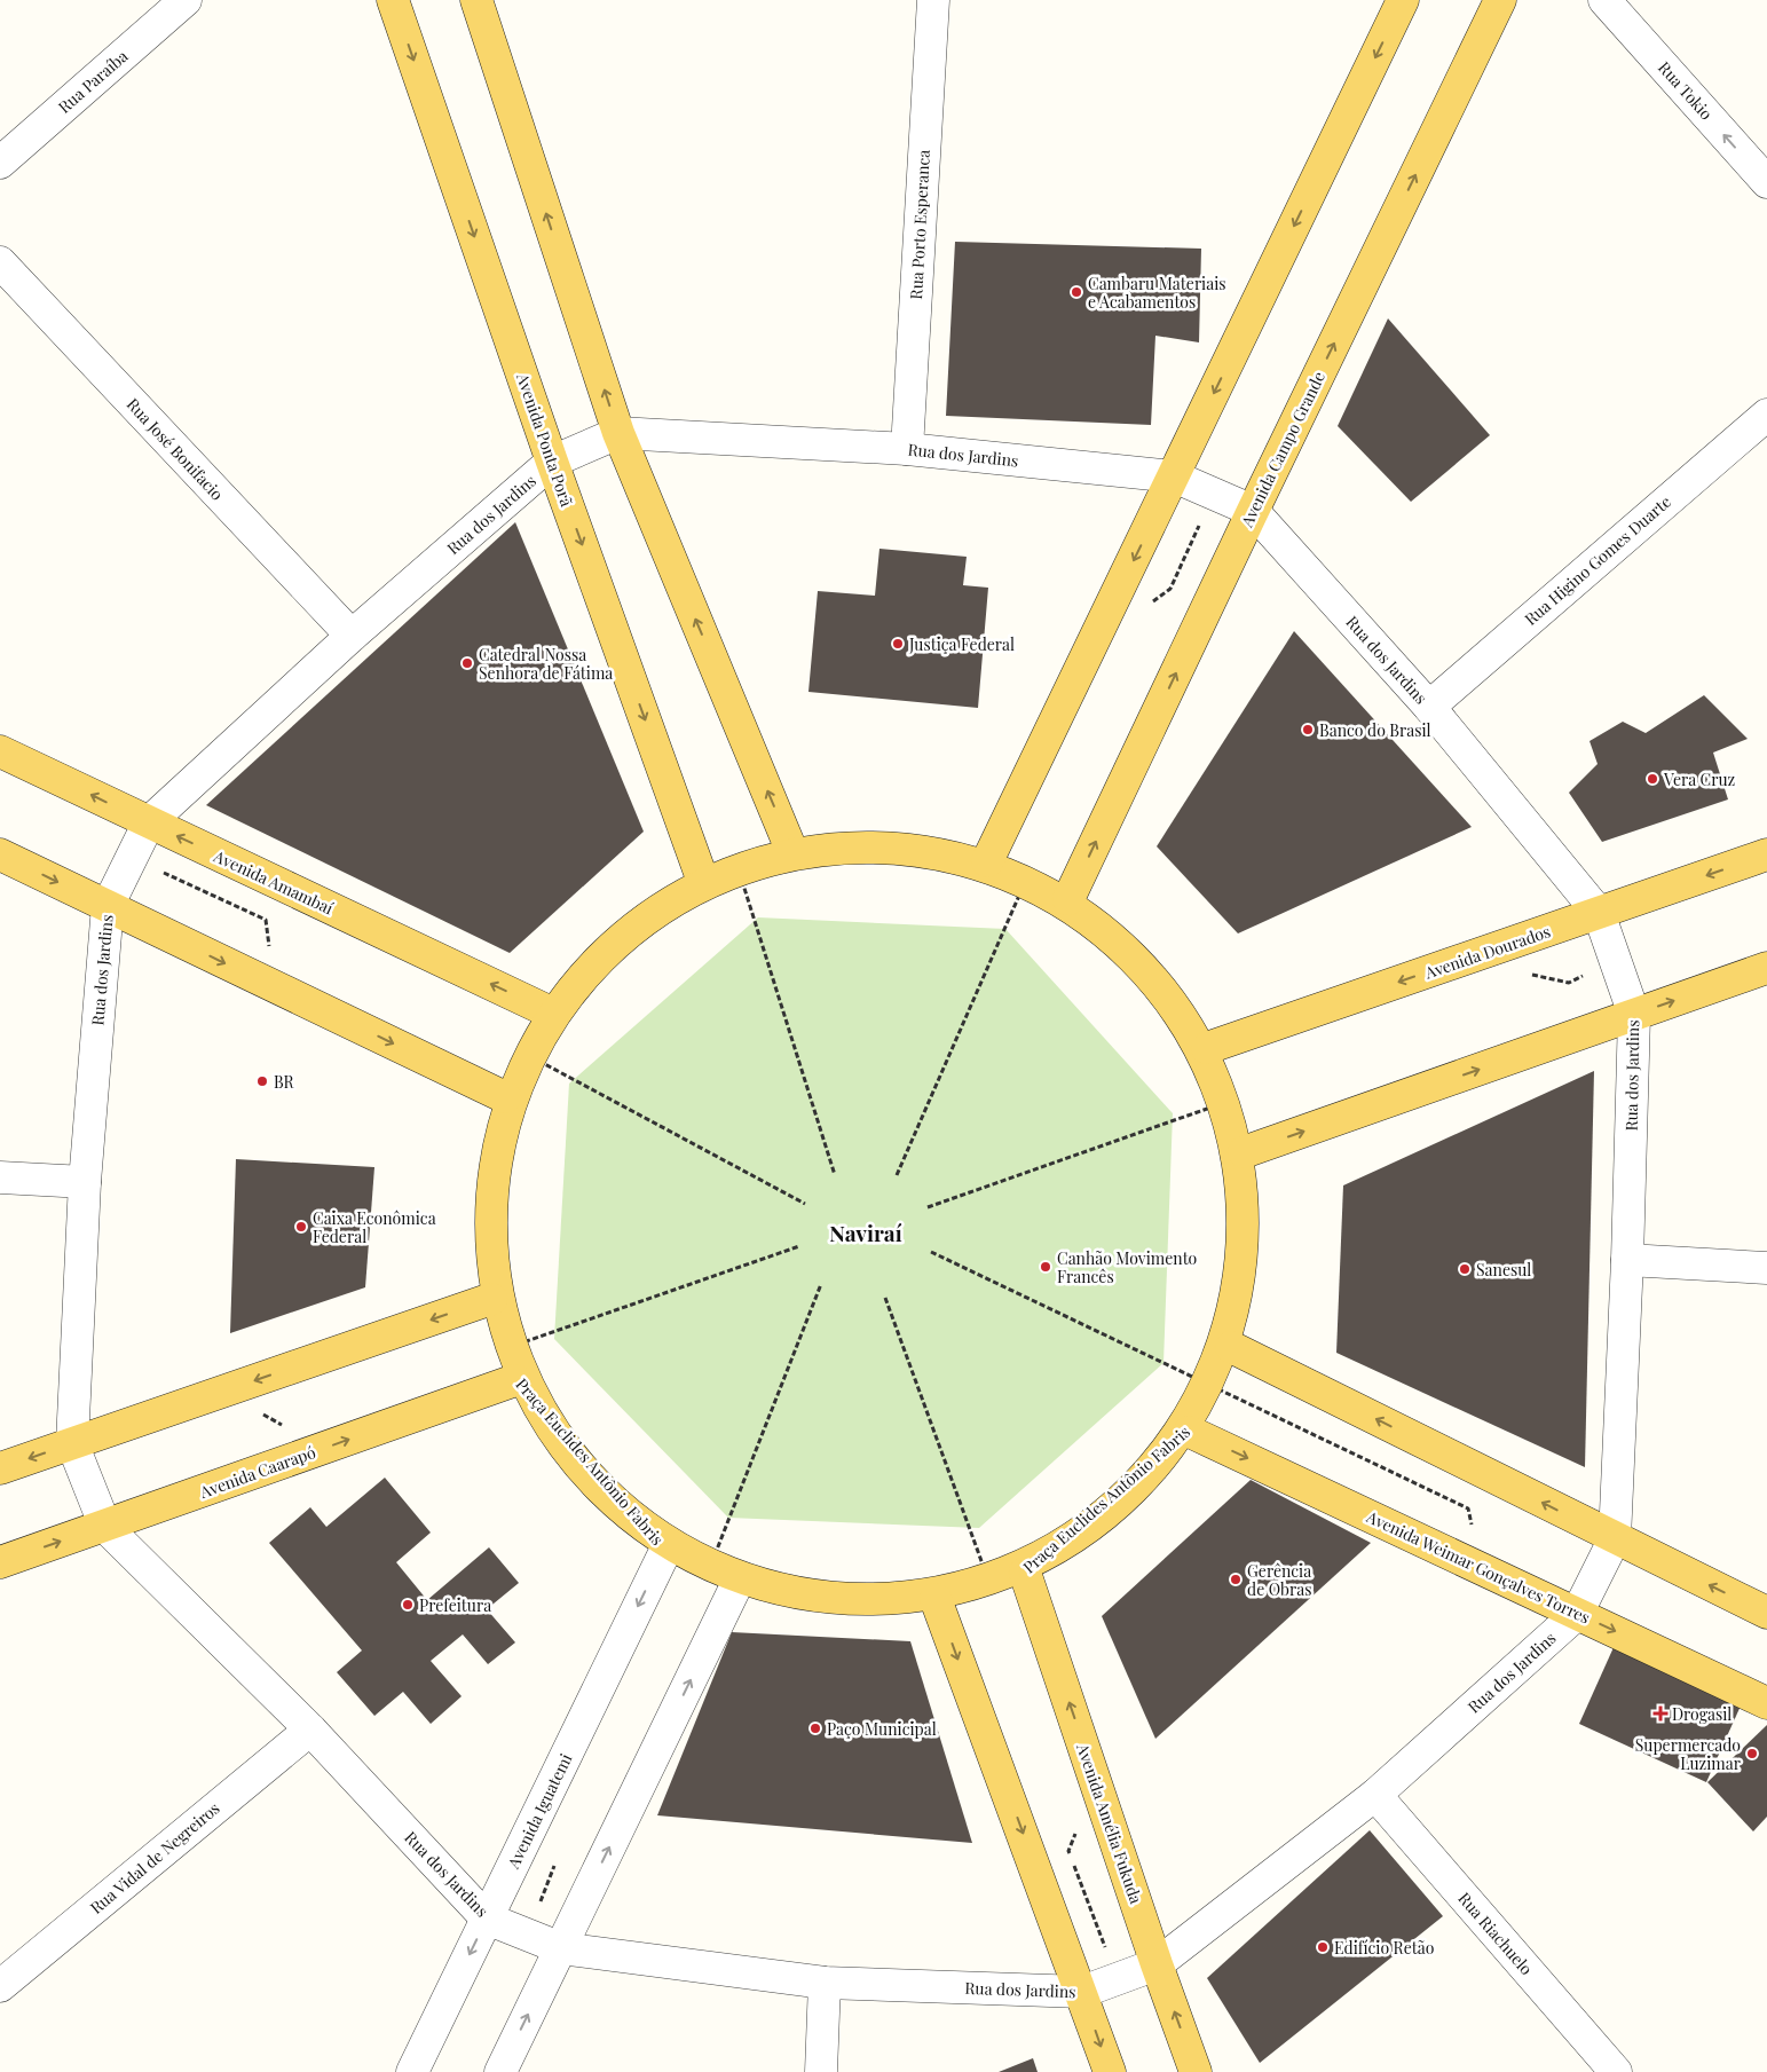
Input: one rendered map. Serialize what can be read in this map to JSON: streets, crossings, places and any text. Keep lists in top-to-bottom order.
{
  "streets": {
    "main road": [
      "Avenida Ponta Porã",
      "Avenida Campo Grande",
      "Avenida Amambaí",
      "Avenida Dourados",
      "Praça Euclides Antônio Fabris",
      "Avenida Caarapó",
      "Avenida Weimar Gonçalves Torres",
      "Avenida Amélia Fukuda"
    ],
    "street": [
      "Rua Paraíba",
      "Rua Tokio",
      "Rua Porto Esperanca",
      "Rua José Bonifacio",
      "Rua dos Jardins",
      "Rua Higino Gomes Duarte",
      "Avenida Iguatemi",
      "Rua Vidal de Negreiros",
      "Rua Riachuelo"
    ]
  },
  "crossings": [
    ["Rua Porto Esperanca", "Rua dos Jardins"],
    ["Avenida Ponta Porã", "Rua dos Jardins"],
    ["Avenida Ponta Porã", "Praça Euclides Antônio Fabris"],
    ["Rua José Bonifacio", "Rua dos Jardins"],
    ["Avenida Campo Grande", "Rua dos Jardins"],
    ["Avenida Campo Grande", "Praça Euclides Antônio Fabris"],
    ["Rua dos Jardins", "Rua Higino Gomes Duarte"],
    ["Rua dos Jardins", "Avenida Amambaí"],
    ["Rua dos Jardins", "Avenida Dourados"],
    ["Rua dos Jardins", "Avenida Caarapó"],
    ["Rua dos Jardins", "Avenida Weimar Gonçalves Torres"],
    ["Rua dos Jardins", "Avenida Iguatemi"],
    ["Rua dos Jardins", "Avenida Amélia Fukuda"],
    ["Rua dos Jardins", "Rua Vidal de Negreiros"],
    ["Rua dos Jardins", "Rua Riachuelo"],
    ["Avenida Amambaí", "Praça Euclides Antônio Fabris"],
    ["Avenida Dourados", "Praça Euclides Antônio Fabris"],
    ["Praça Euclides Antônio Fabris", "Avenida Caarapó"],
    ["Praça Euclides Antônio Fabris", "Avenida Weimar Gonçalves Torres"],
    ["Praça Euclides Antônio Fabris", "Avenida Iguatemi"],
    ["Praça Euclides Antônio Fabris", "Avenida Amélia Fukuda"]
  ],
  "one_way": ["Rua Tokio"],
  "districts": ["Naviraí"],
  "places": {
    "other": [
      "Cambaru Materiais e Acabamentos",
      "Justiça Federal",
      "Catedral Nossa Senhora de Fátima",
      "Banco do Brasil",
      "Vera Cruz",
      "BR",
      "Caixa Econômica Federal",
      "Canhão Movimento Francês",
      "Sanesul",
      "Gerência de Obras",
      "Prefeitura",
      "Paço Municipal",
      "Supermercado Luzimar",
      "Edifício Retão"
    ],
    "health": ["Drogasil"]
  }
}
